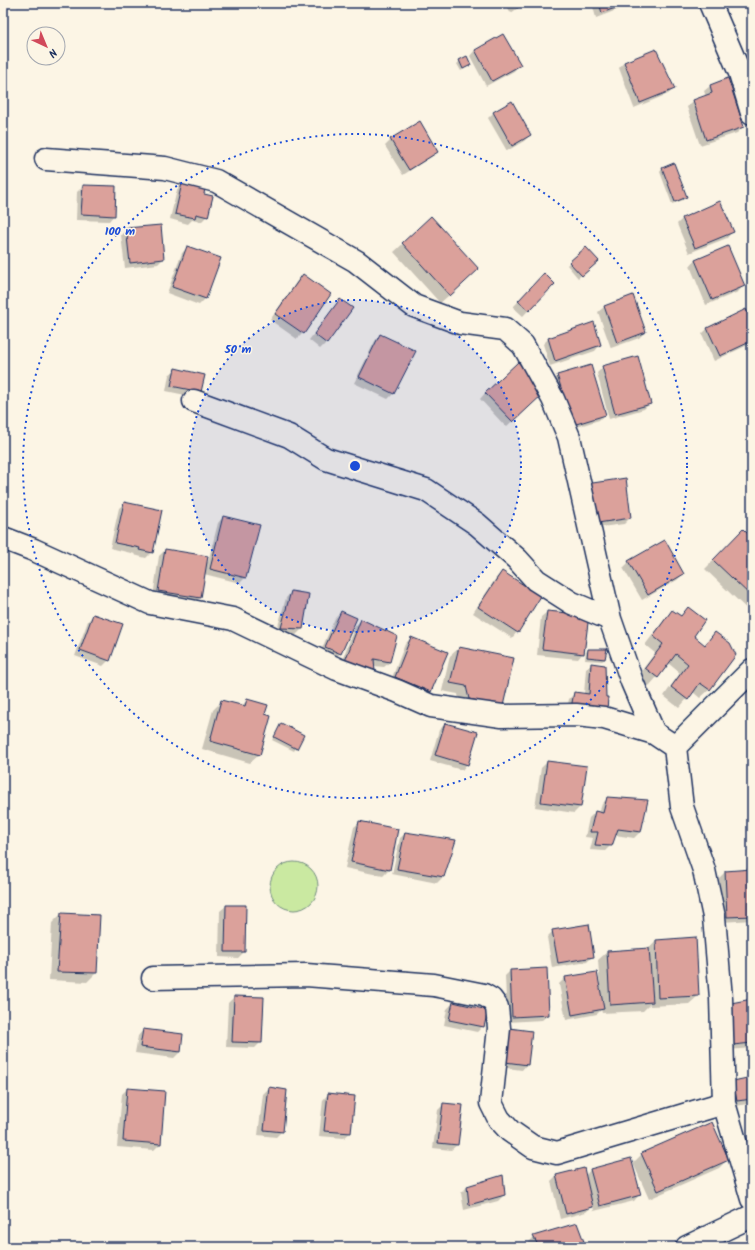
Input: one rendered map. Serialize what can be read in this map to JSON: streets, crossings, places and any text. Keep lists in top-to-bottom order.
{
  "north": "bottom right",
  "rings": ["100 m", "50 m"]
}
